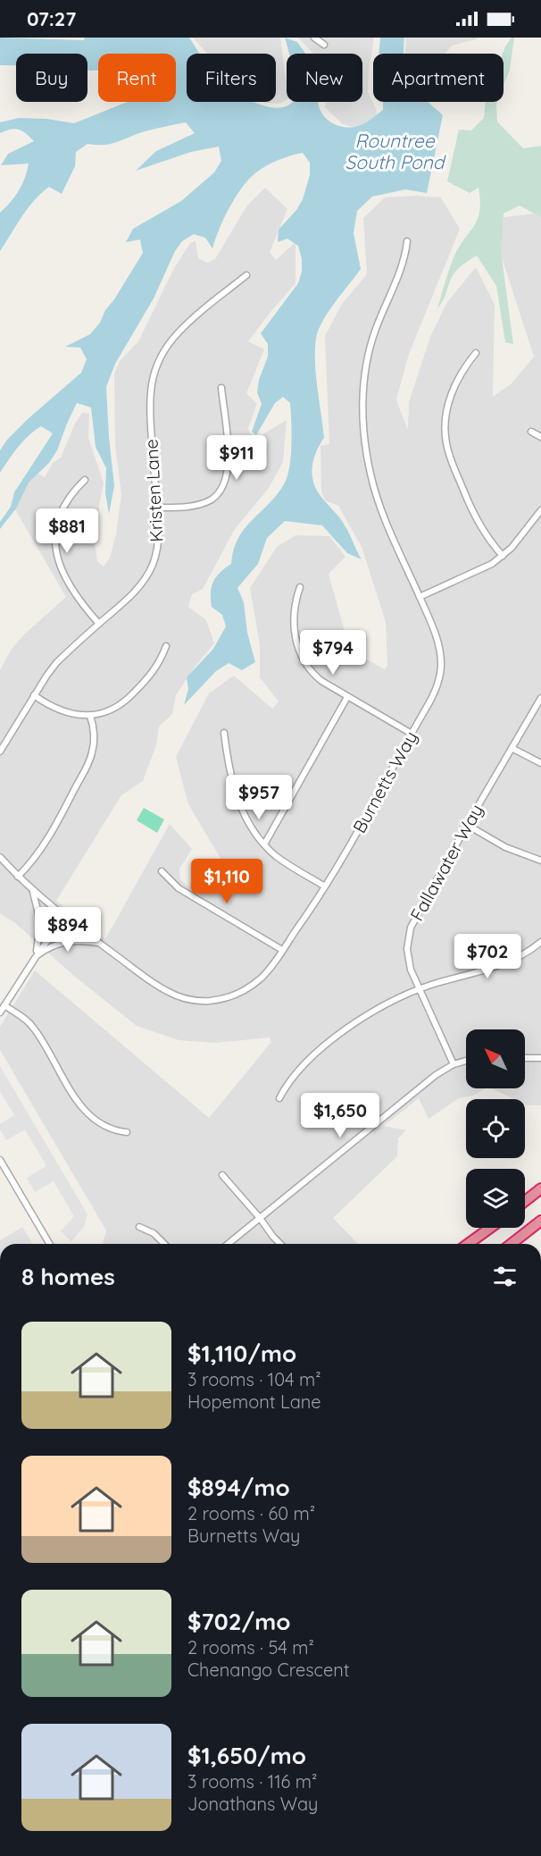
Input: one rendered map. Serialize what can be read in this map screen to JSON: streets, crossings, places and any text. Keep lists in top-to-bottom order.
{
  "streets": {
    "street": ["Kristen Lane", "Burnetts Way", "Fallawater Way"]
  },
  "water": ["Rountree South Pond"],
  "north": "top left",
  "page": {
    "status": "07:27",
    "chip": [
      "Buy",
      "Rent",
      "Filters",
      "New",
      "Apartment"
    ],
    "price": [
      "$911",
      "$881",
      "$794",
      "$957",
      "$1,110",
      "$894",
      "$702",
      "$1,650"
    ],
    "heading": "8 homes",
    "list": [
      {
        "name": "$1,110/mo",
        "note": "3 rooms · 104 m² · Hopemont Lane"
      },
      {
        "name": "$894/mo",
        "note": "2 rooms · 60 m² · Burnetts Way"
      },
      {
        "name": "$702/mo",
        "note": "2 rooms · 54 m² · Chenango Crescent"
      },
      {
        "name": "$1,650/mo",
        "note": "3 rooms · 116 m² · Jonathans Way"
      }
    ]
  }
}
